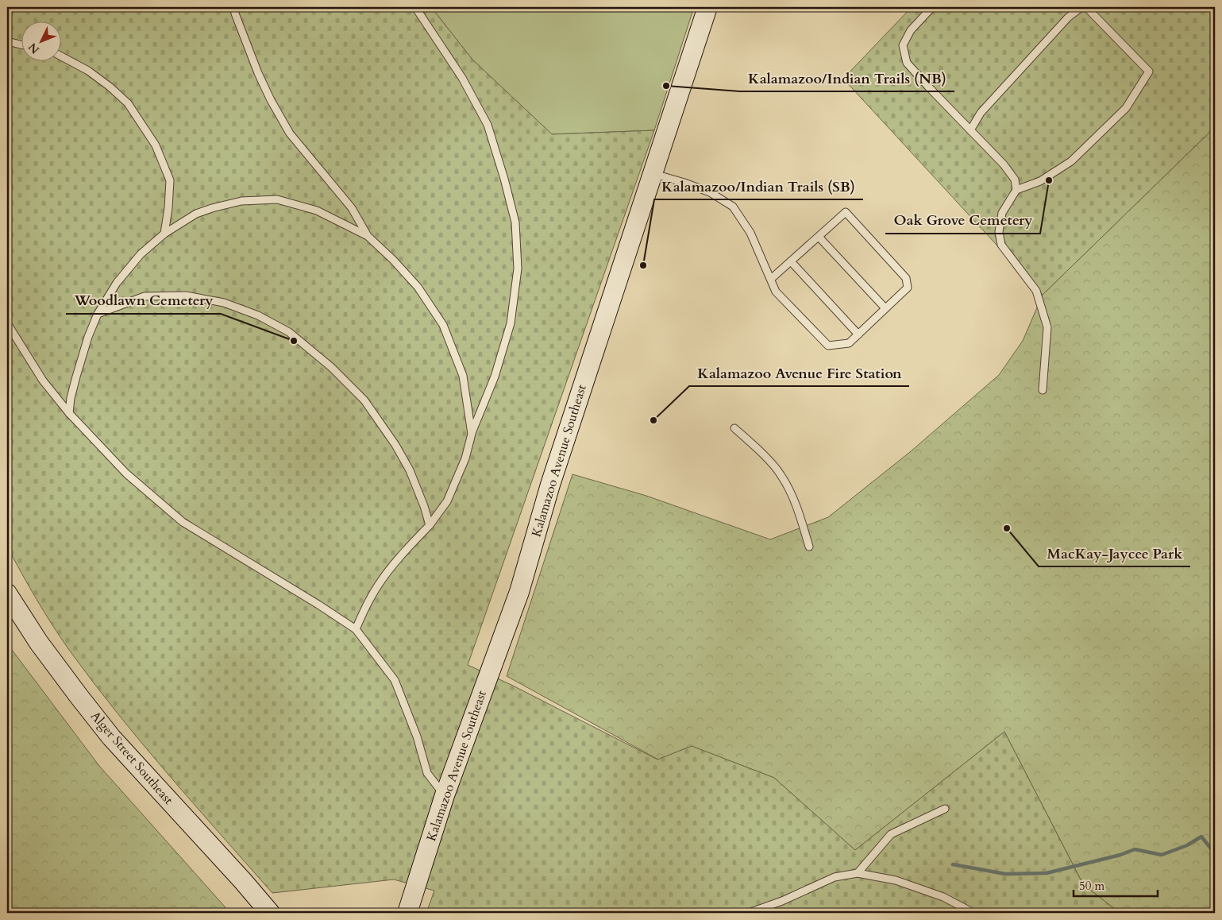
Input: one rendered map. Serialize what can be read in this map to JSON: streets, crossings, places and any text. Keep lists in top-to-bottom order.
{
  "streets": {
    "main road": ["Kalamazoo Avenue Southeast", "Alger Street Southeast"]
  },
  "places": [
    "Kalamazoo/Indian Trails (NB)",
    "Oak Grove Cemetery",
    "Kalamazoo/Indian Trails (SB)",
    "Woodlawn Cemetery",
    "Kalamazoo Avenue Fire Station",
    "MacKay-Jaycee Park"
  ],
  "scale_bar": "50 m",
  "north": "bottom left"
}
